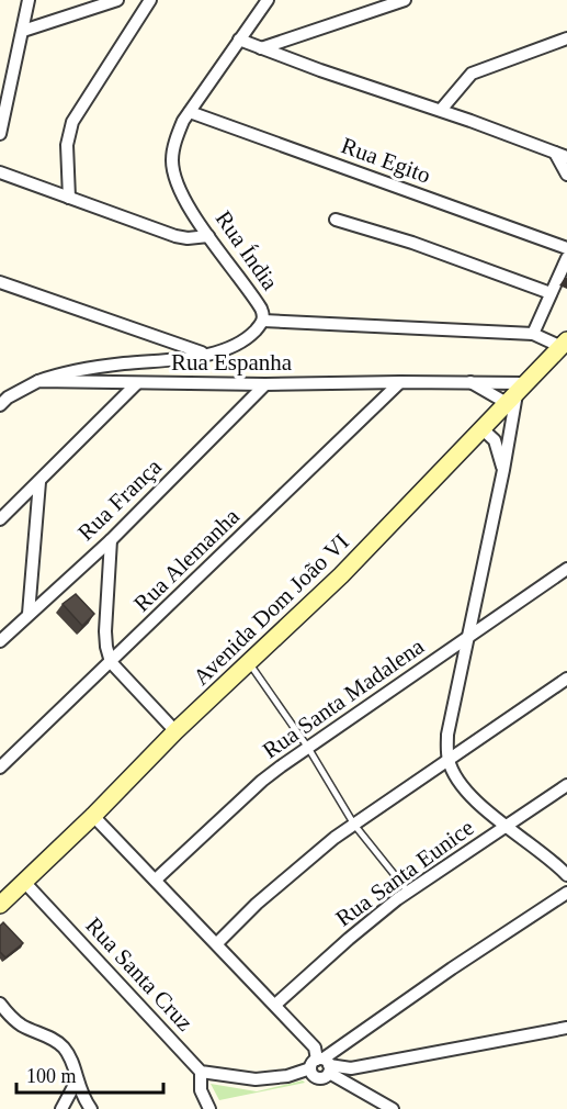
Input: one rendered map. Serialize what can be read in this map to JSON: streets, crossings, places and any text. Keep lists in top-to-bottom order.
{
  "streets": {
    "street": [
      "Rua Egito",
      "Rua Índia",
      "Rua Espanha",
      "Rua França",
      "Rua Alemanha",
      "Avenida Dom João VI",
      "Rua Santa Madalena",
      "Rua Santa Eunice",
      "Rua Santa Cruz"
    ]
  },
  "crossings": [
    ["Rua Egito", "Rua Índia"],
    ["Rua Índia", "Rua Espanha"],
    ["Rua Espanha", "Rua França"],
    ["Rua Espanha", "Rua Alemanha"],
    ["Rua Espanha", "Avenida Dom João VI"],
    ["Avenida Dom João VI", "Rua Santa Cruz"]
  ],
  "scale_bar": "100 m"
}
